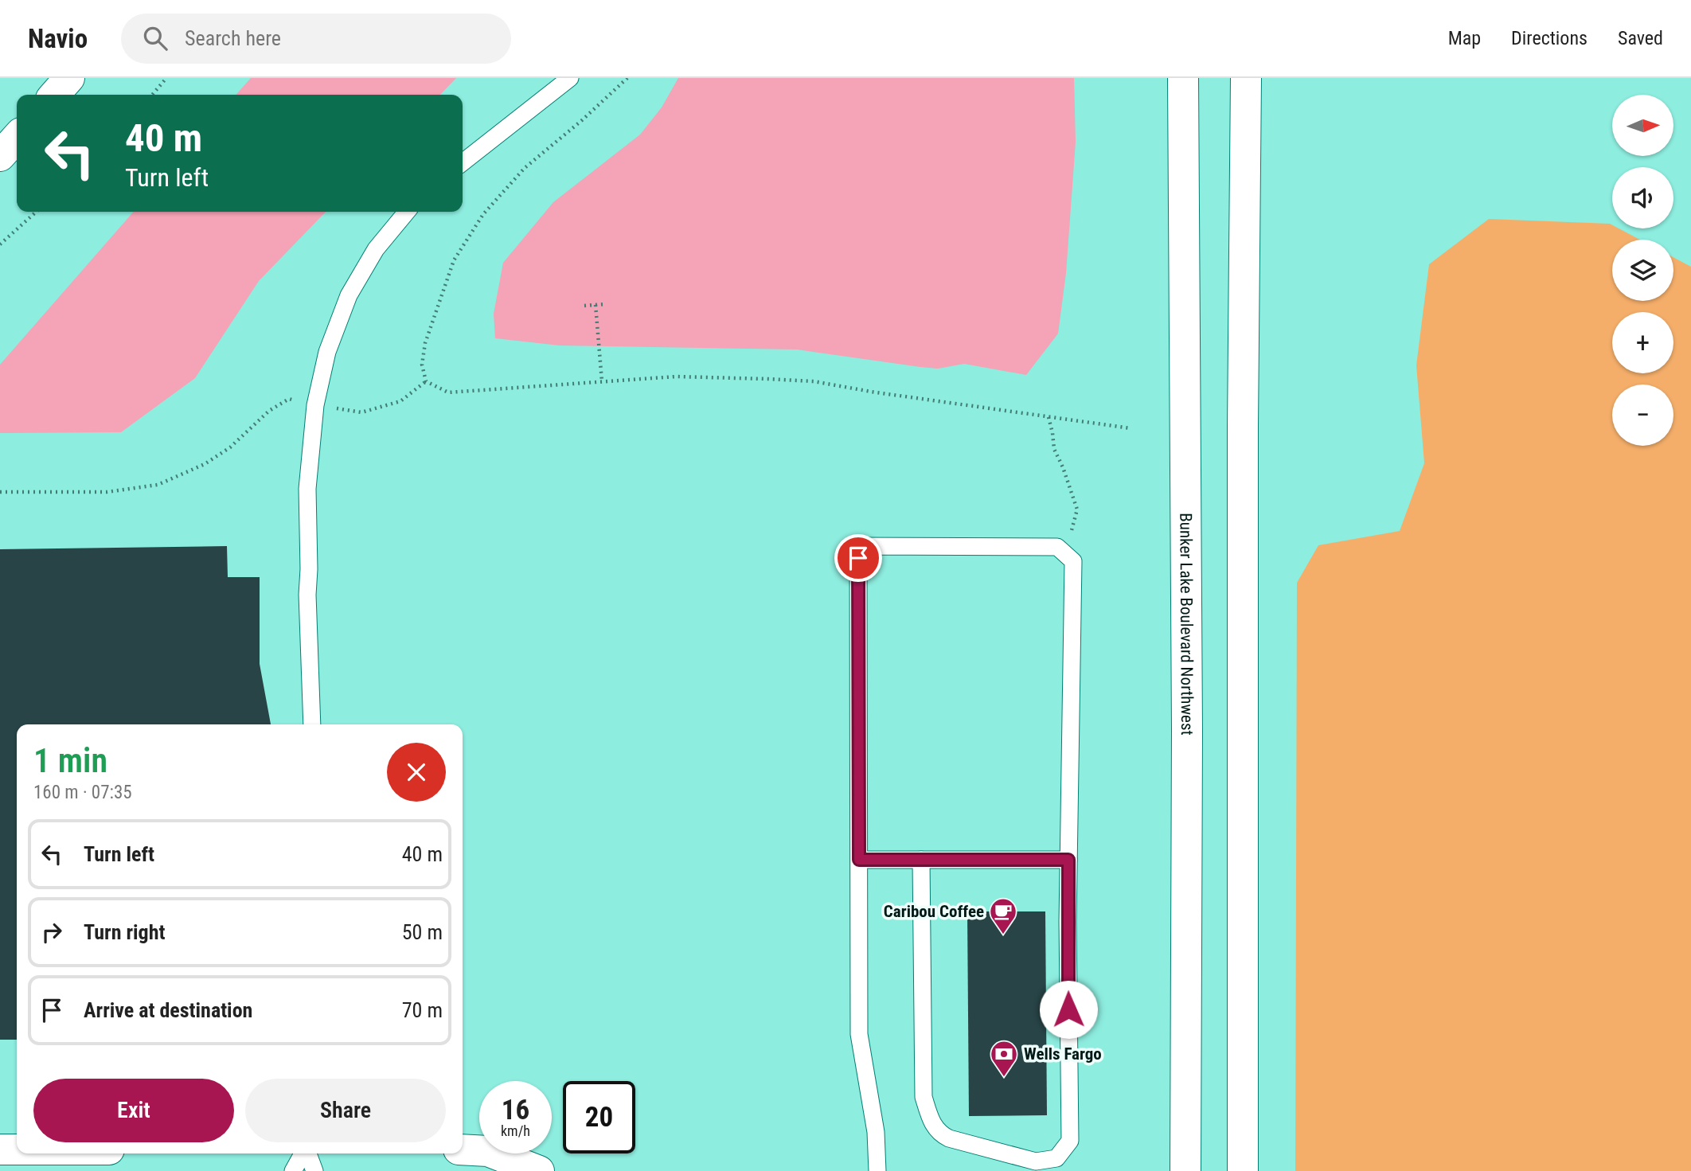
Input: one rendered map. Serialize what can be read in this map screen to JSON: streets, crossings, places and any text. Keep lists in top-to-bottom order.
{
  "streets": {
    "main road": ["Bunker Lake Boulevard Northwest"]
  },
  "places": {
    "cafe": ["Caribou Coffee"],
    "bank": ["Wells Fargo"]
  },
  "north": "right",
  "page": {
    "header": "Navio",
    "search": "Search here",
    "nav": ["Map", "Directions", "Saved"],
    "map_buttons": ["+", "−"],
    "turn": ["40 m", "Turn left"],
    "heading": ["1 min", "160 m · 07:35"],
    "list": [
      {
        "name": "Turn left",
        "value": "40 m"
      },
      {
        "name": "Turn right",
        "value": "50 m"
      },
      {
        "name": "Arrive at destination",
        "value": "70 m"
      }
    ],
    "buttons": ["Exit", "Share"],
    "speed": "16 km/h",
    "limit": "20"
  }
}
